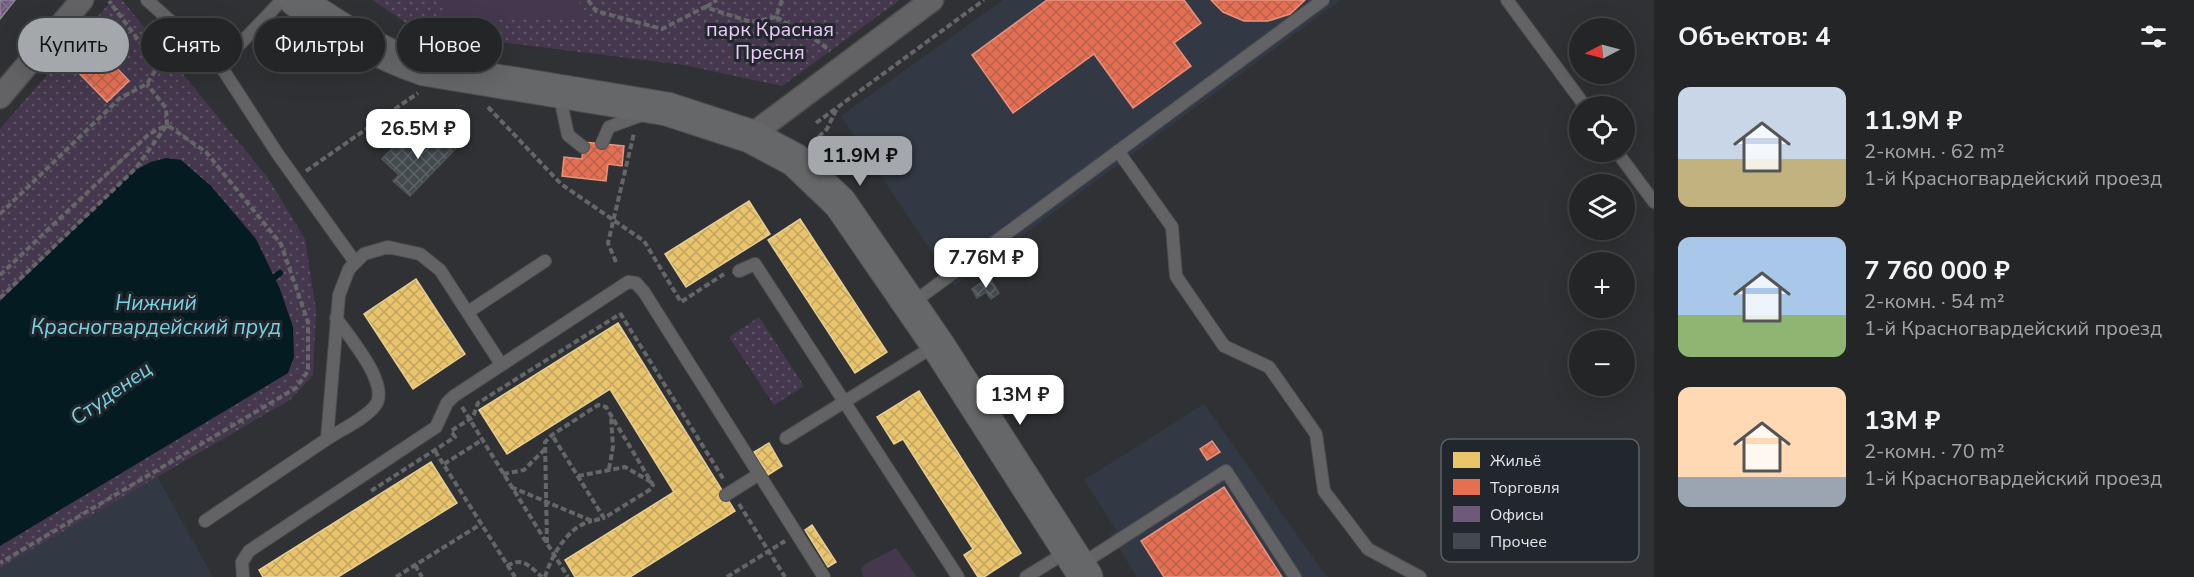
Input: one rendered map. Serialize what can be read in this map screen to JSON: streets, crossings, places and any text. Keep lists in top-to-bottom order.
{
  "water": ["Нижний Красногвардейский пруд", "Студенец"],
  "parks": ["парк Красная Пресня"],
  "legend": [
    "Жильё",
    "Торговля",
    "Офисы",
    "Прочее"
  ],
  "north": "left",
  "page": {
    "heading": "Объектов: 4",
    "map_buttons": ["+", "−"],
    "chip": [
      "Купить",
      "Снять",
      "Фильтры",
      "Новое"
    ],
    "list": [
      {
        "name": "11.9M ₽",
        "note": "2-комн. · 62 m² · 1-й Красногвардейский проезд"
      },
      {
        "name": "7 760 000 ₽",
        "note": "2-комн. · 54 m² · 1-й Красногвардейский проезд"
      },
      {
        "name": "13M ₽",
        "note": "2-комн. · 70 m² · 1-й Красногвардейский проезд"
      }
    ],
    "price": [
      "26.5M ₽",
      "11.9M ₽",
      "7.76M ₽",
      "13M ₽"
    ]
  }
}
